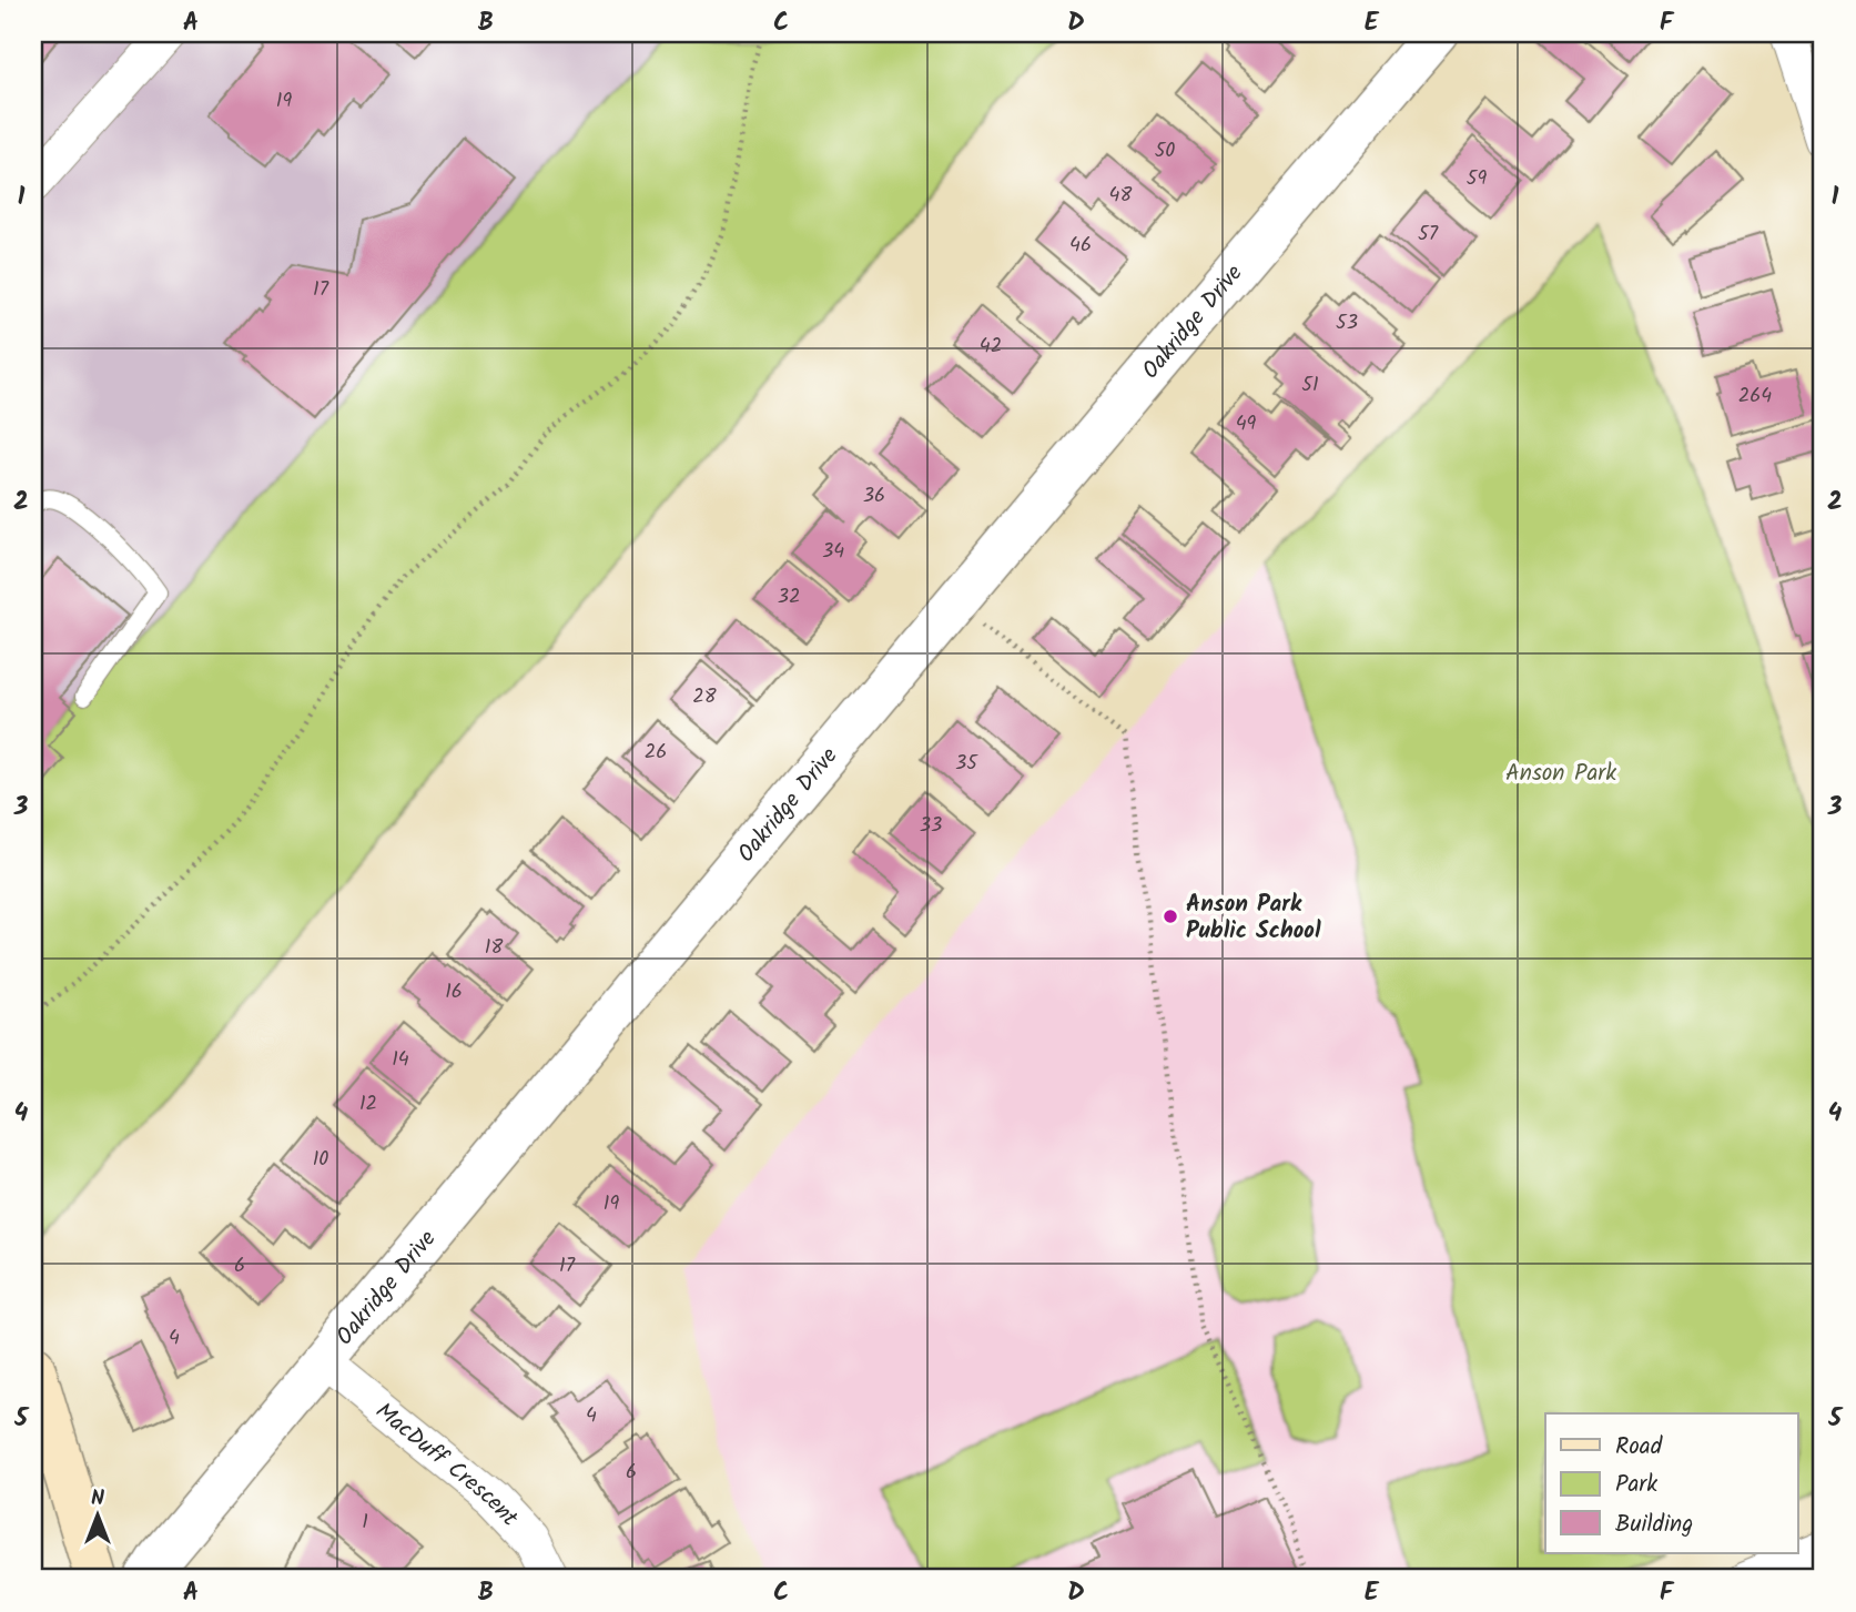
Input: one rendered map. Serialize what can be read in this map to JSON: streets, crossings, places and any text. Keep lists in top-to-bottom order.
{
  "streets": {
    "street": ["Oakridge Drive", "MacDuff Crescent"]
  },
  "crossings": [
    ["Oakridge Drive", "MacDuff Crescent"]
  ],
  "parks": ["Anson Park"],
  "places": ["Anson Park Public School"],
  "house_numbers": [
    "19",
    "50",
    "59",
    "48",
    "57",
    "46",
    "17",
    "53",
    "42",
    "51",
    "264",
    "49",
    "36",
    "34",
    "32",
    "28",
    "26",
    "35",
    "33",
    "18",
    "16",
    "14",
    "12",
    "10",
    "19",
    "6",
    "17",
    "4",
    "4",
    "6",
    "1"
  ],
  "legend": ["Road", "Park", "Building"],
  "north": "top",
  "grid": {
    "columns": [
      "A",
      "B",
      "C",
      "D",
      "E",
      "F"
    ],
    "rows": [
      "1",
      "2",
      "3",
      "4",
      "5"
    ]
  }
}
